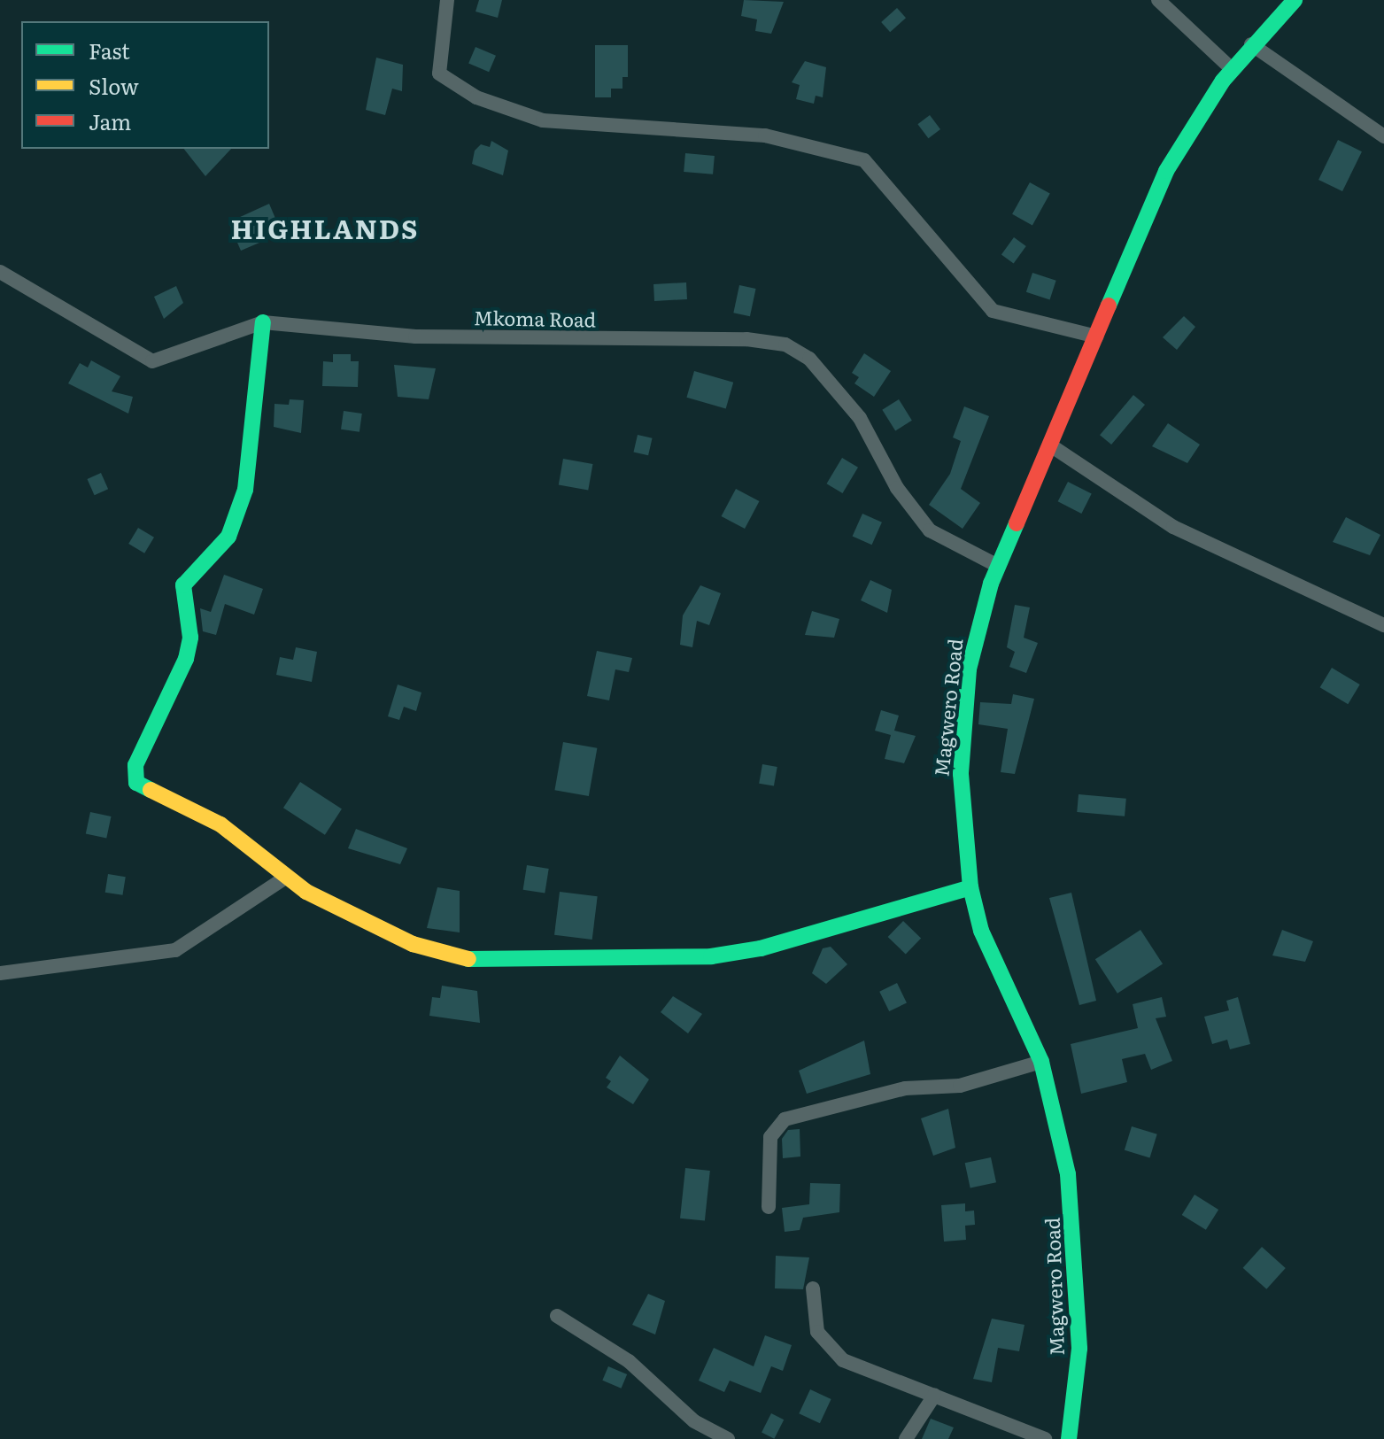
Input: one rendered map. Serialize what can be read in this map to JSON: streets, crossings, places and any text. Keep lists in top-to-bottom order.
{
  "streets": {
    "street": ["Mkoma Road", "Magwero Road"]
  },
  "crossings": [
    ["Mkoma Road", "Magwero Road"]
  ],
  "districts": ["HIGHLANDS"],
  "legend": ["Fast", "Slow", "Jam"]
}
